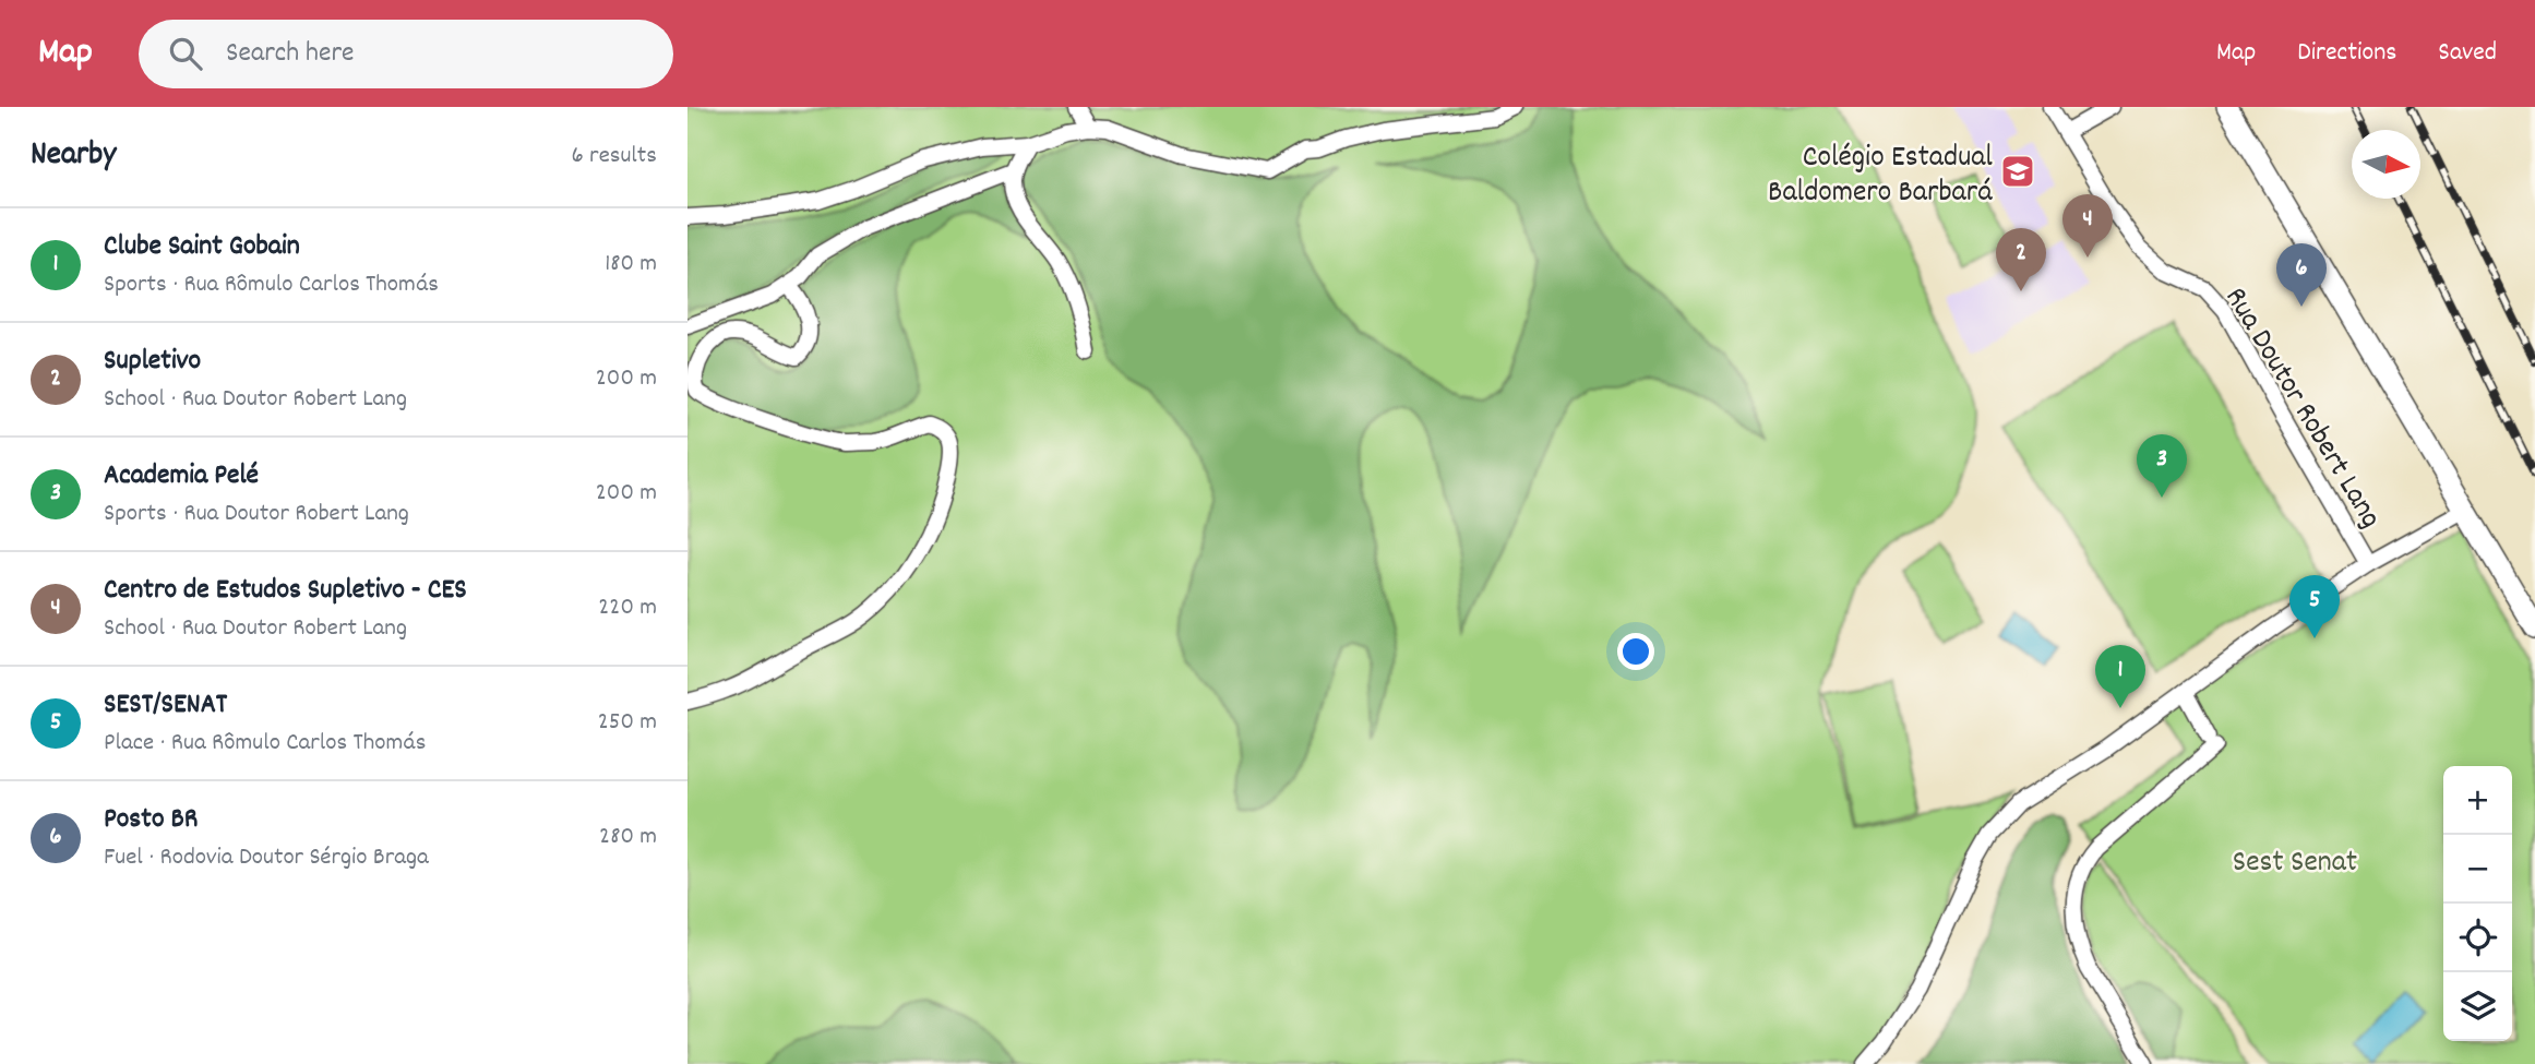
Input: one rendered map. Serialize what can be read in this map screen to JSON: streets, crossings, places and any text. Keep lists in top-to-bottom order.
{
  "streets": {
    "street": ["Rua Doutor Robert Lang"]
  },
  "parks": ["Sest Senat"],
  "places": {
    "school or university": ["Colégio Estadual Baldomero Barbará"]
  },
  "north": "right",
  "page": {
    "header": "Map",
    "search": "Search here",
    "nav": ["Map", "Directions", "Saved"],
    "heading": ["Nearby", "6 results"],
    "pins": [
      "4",
      "2",
      "6",
      "3",
      "5",
      "1"
    ],
    "list": [
      {
        "mark": "1",
        "name": "Clube Saint Gobain",
        "note": "Sports · Rua Rômulo Carlos Thomás",
        "value": "180 m"
      },
      {
        "mark": "2",
        "name": "Supletivo",
        "note": "School · Rua Doutor Robert Lang",
        "value": "200 m"
      },
      {
        "mark": "3",
        "name": "Academia Pelé",
        "note": "Sports · Rua Doutor Robert Lang",
        "value": "200 m"
      },
      {
        "mark": "4",
        "name": "Centro de Estudos Supletivo - CES",
        "note": "School · Rua Doutor Robert Lang",
        "value": "220 m"
      },
      {
        "mark": "5",
        "name": "SEST/SENAT",
        "note": "Place · Rua Rômulo Carlos Thomás",
        "value": "250 m"
      },
      {
        "mark": "6",
        "name": "Posto BR",
        "note": "Fuel · Rodovia Doutor Sérgio Braga",
        "value": "280 m"
      }
    ],
    "map_buttons": ["+", "−"]
  }
}
